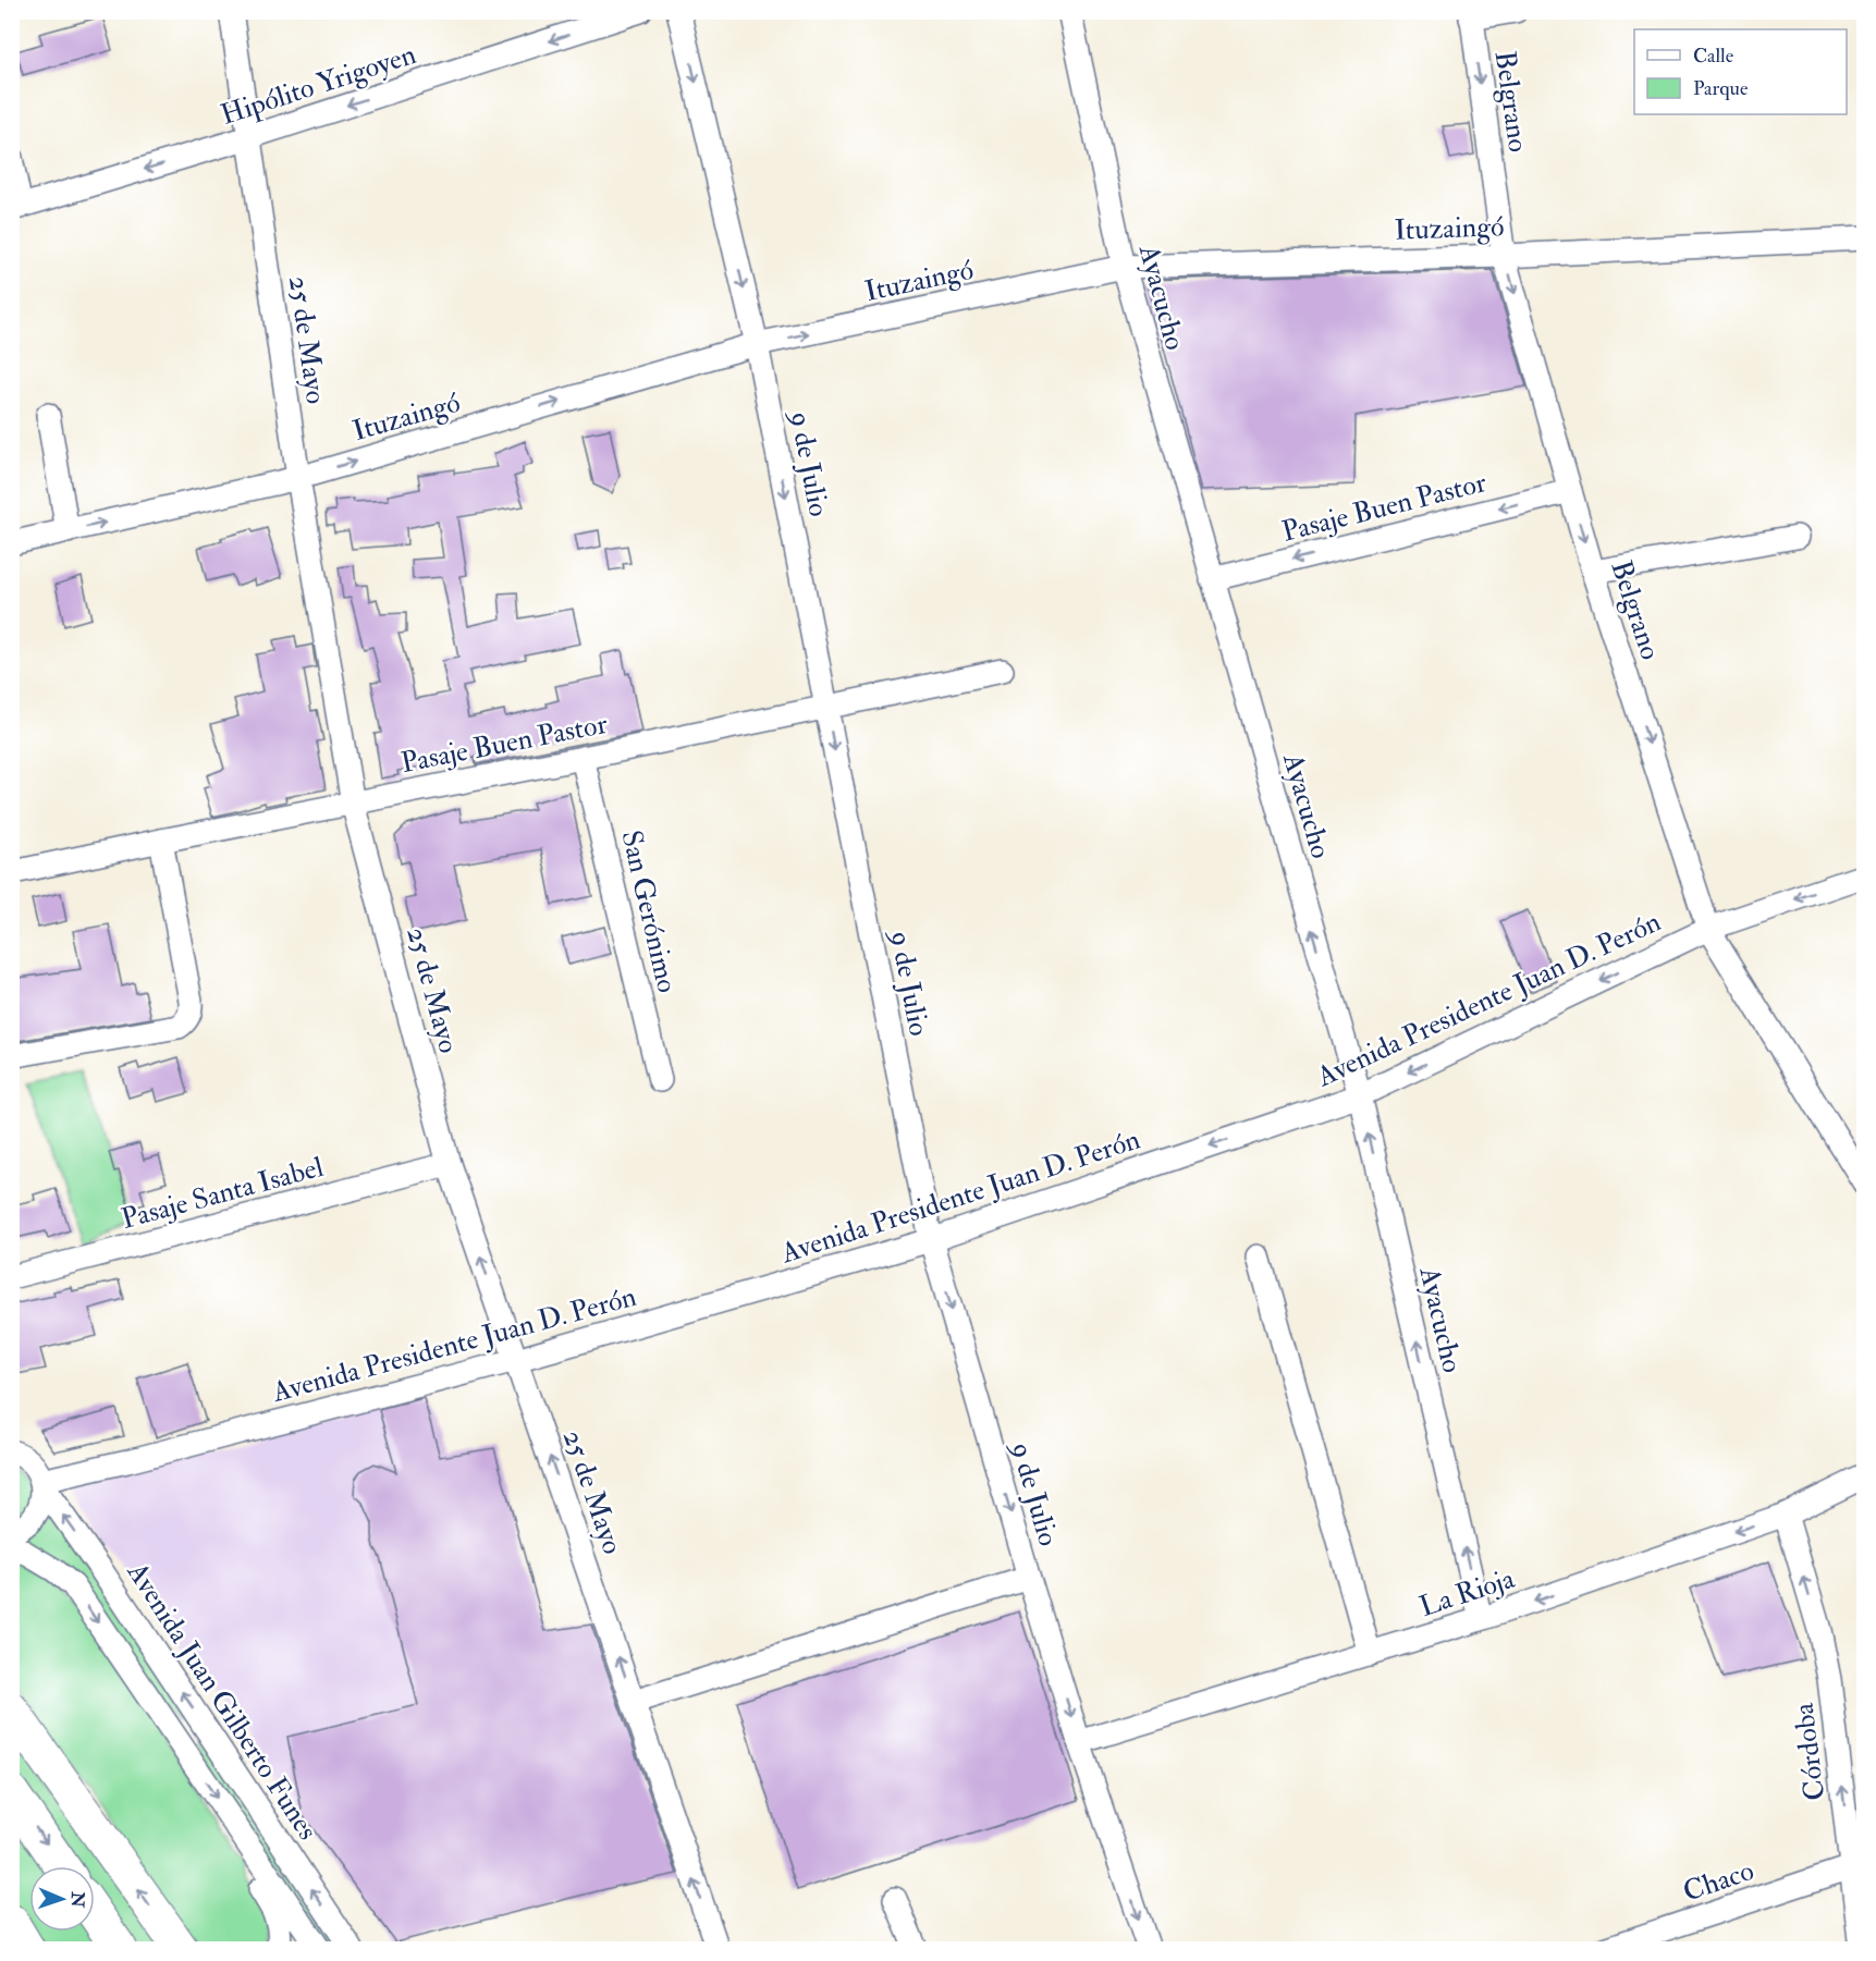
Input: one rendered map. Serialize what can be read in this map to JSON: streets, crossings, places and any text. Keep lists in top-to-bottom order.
{
  "streets": {
    "street": [
      "Hipólito Yrigoyen",
      "Belgrano",
      "Ituzaingó",
      "Ayacucho",
      "25 de Mayo",
      "9 de Julio",
      "Pasaje Buen Pastor",
      "San Gerónimo",
      "Avenida Presidente Juan D. Perón",
      "Pasaje Santa Isabel",
      "La Rioja",
      "Avenida Juan Gilberto Funes",
      "Córdoba",
      "Chaco"
    ]
  },
  "crossings": [
    ["Hipólito Yrigoyen", "25 de Mayo"],
    ["Belgrano", "Ituzaingó"],
    ["Belgrano", "Pasaje Buen Pastor"],
    ["Belgrano", "Avenida Presidente Juan D. Perón"],
    ["Ituzaingó", "Ayacucho"],
    ["Ituzaingó", "25 de Mayo"],
    ["Ituzaingó", "9 de Julio"],
    ["Ayacucho", "Pasaje Buen Pastor"],
    ["Ayacucho", "Avenida Presidente Juan D. Perón"],
    ["Ayacucho", "La Rioja"],
    ["25 de Mayo", "Pasaje Buen Pastor"],
    ["25 de Mayo", "Avenida Presidente Juan D. Perón"],
    ["25 de Mayo", "Pasaje Santa Isabel"],
    ["9 de Julio", "Pasaje Buen Pastor"],
    ["9 de Julio", "Avenida Presidente Juan D. Perón"],
    ["9 de Julio", "La Rioja"],
    ["Pasaje Buen Pastor", "San Gerónimo"],
    ["Avenida Presidente Juan D. Perón", "Avenida Juan Gilberto Funes"],
    ["La Rioja", "Córdoba"],
    ["Córdoba", "Chaco"]
  ],
  "one_way": [
    "Hipólito Yrigoyen",
    "Belgrano",
    "Ituzaingó",
    "25 de Mayo",
    "9 de Julio",
    "Avenida Presidente Juan D. Perón",
    "La Rioja",
    "Córdoba"
  ],
  "legend": ["Calle", "Parque"],
  "north": "right"
}
